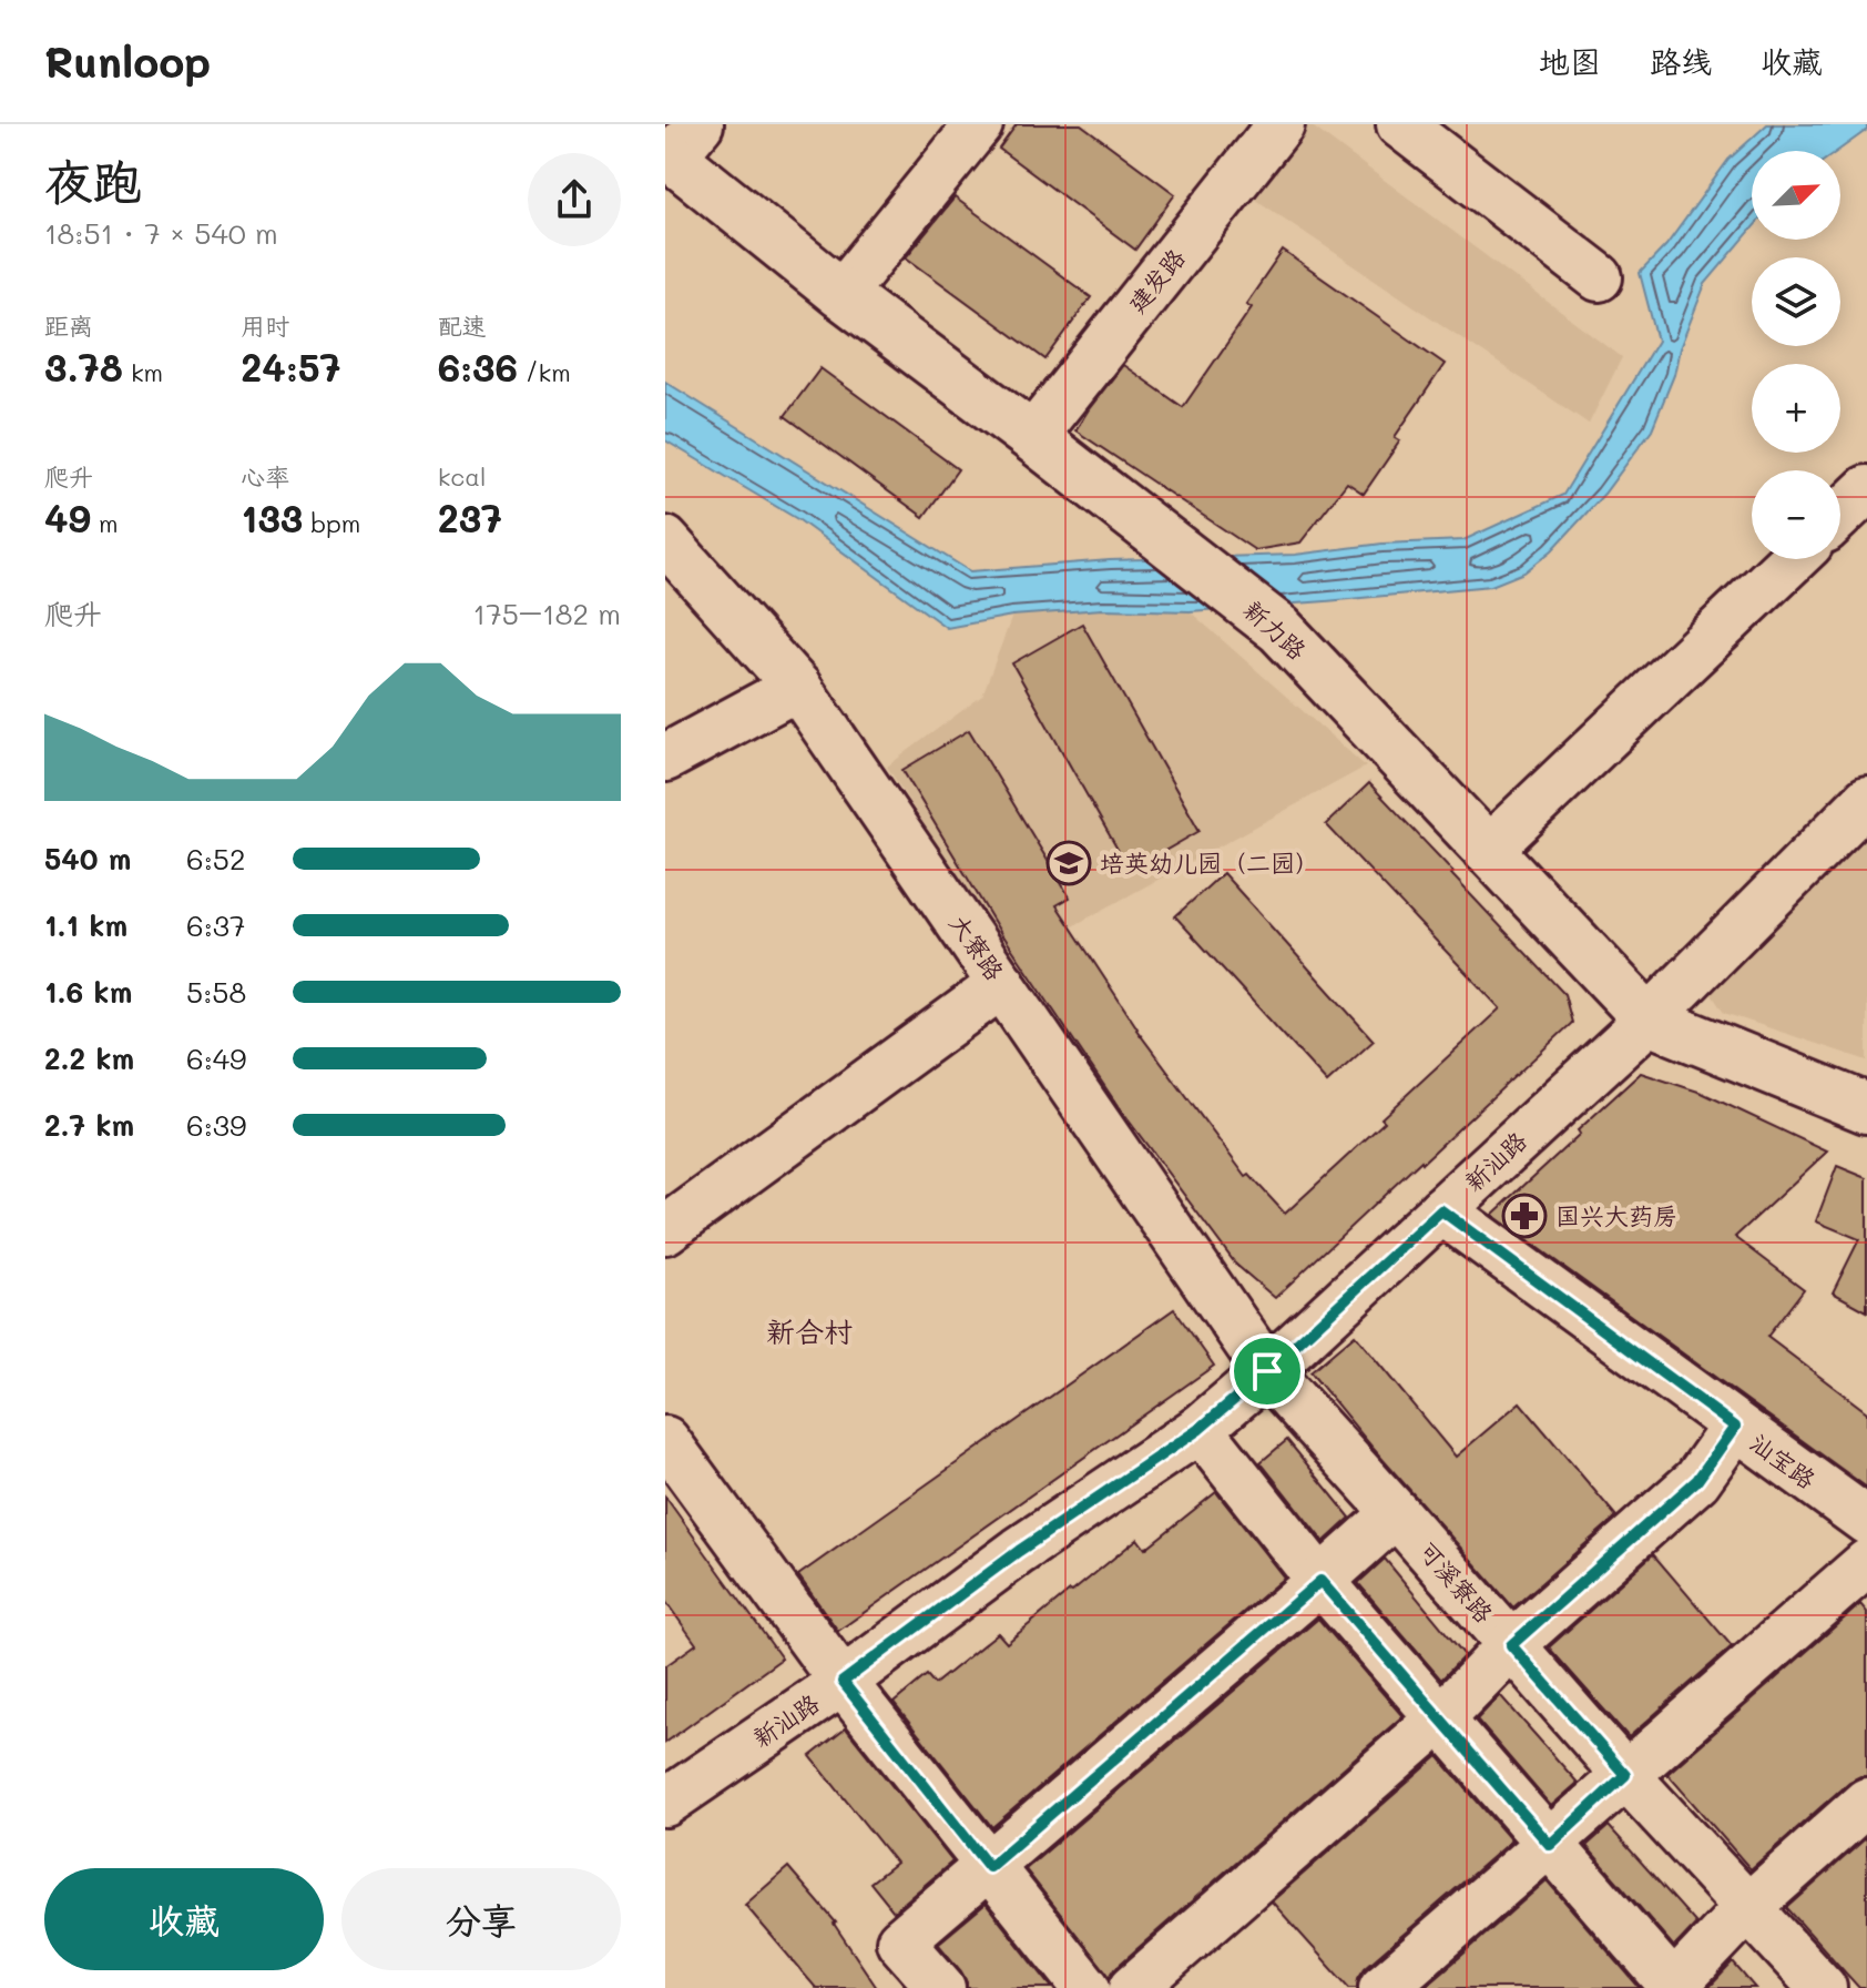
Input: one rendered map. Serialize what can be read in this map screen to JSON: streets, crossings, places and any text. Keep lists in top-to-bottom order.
{
  "streets": {
    "main road": ["新力路"],
    "street": [
      "建发路",
      "大寮路",
      "新汕路",
      "汕宝路",
      "可溪寮路"
    ]
  },
  "crossings": [
    ["建发路", "新力路"],
    ["新力路", "新汕路"],
    ["大寮路", "新汕路"],
    ["大寮路", "可溪寮路"],
    ["新汕路", "汕宝路"],
    ["新汕路", "可溪寮路"]
  ],
  "districts": ["新合村"],
  "places": {
    "school or university": ["培英幼儿园（二园）"],
    "pharmacy": ["国兴大药房"]
  },
  "north": "top right",
  "page": {
    "header": "Runloop",
    "nav": ["地图", "路线", "收藏"],
    "heading": ["夜跑", "18:51 · 7 × 540 m"],
    "map_buttons": ["+", "−"],
    "stats": [
      ["距离", "3.78 km"],
      ["用时", "24:57"],
      ["配速", "6:36 /km"],
      ["爬升", "49 m"],
      ["心率", "133 bpm"],
      ["kcal", "237"]
    ],
    "chart": ["爬升", "175–182 m"],
    "list": [
      {
        "name": "540 m",
        "note": "6:52"
      },
      {
        "name": "1.1 km",
        "note": "6:37"
      },
      {
        "name": "1.6 km",
        "note": "5:58"
      },
      {
        "name": "2.2 km",
        "note": "6:49"
      },
      {
        "name": "2.7 km",
        "note": "6:39"
      }
    ],
    "buttons": ["收藏", "分享"]
  }
}
